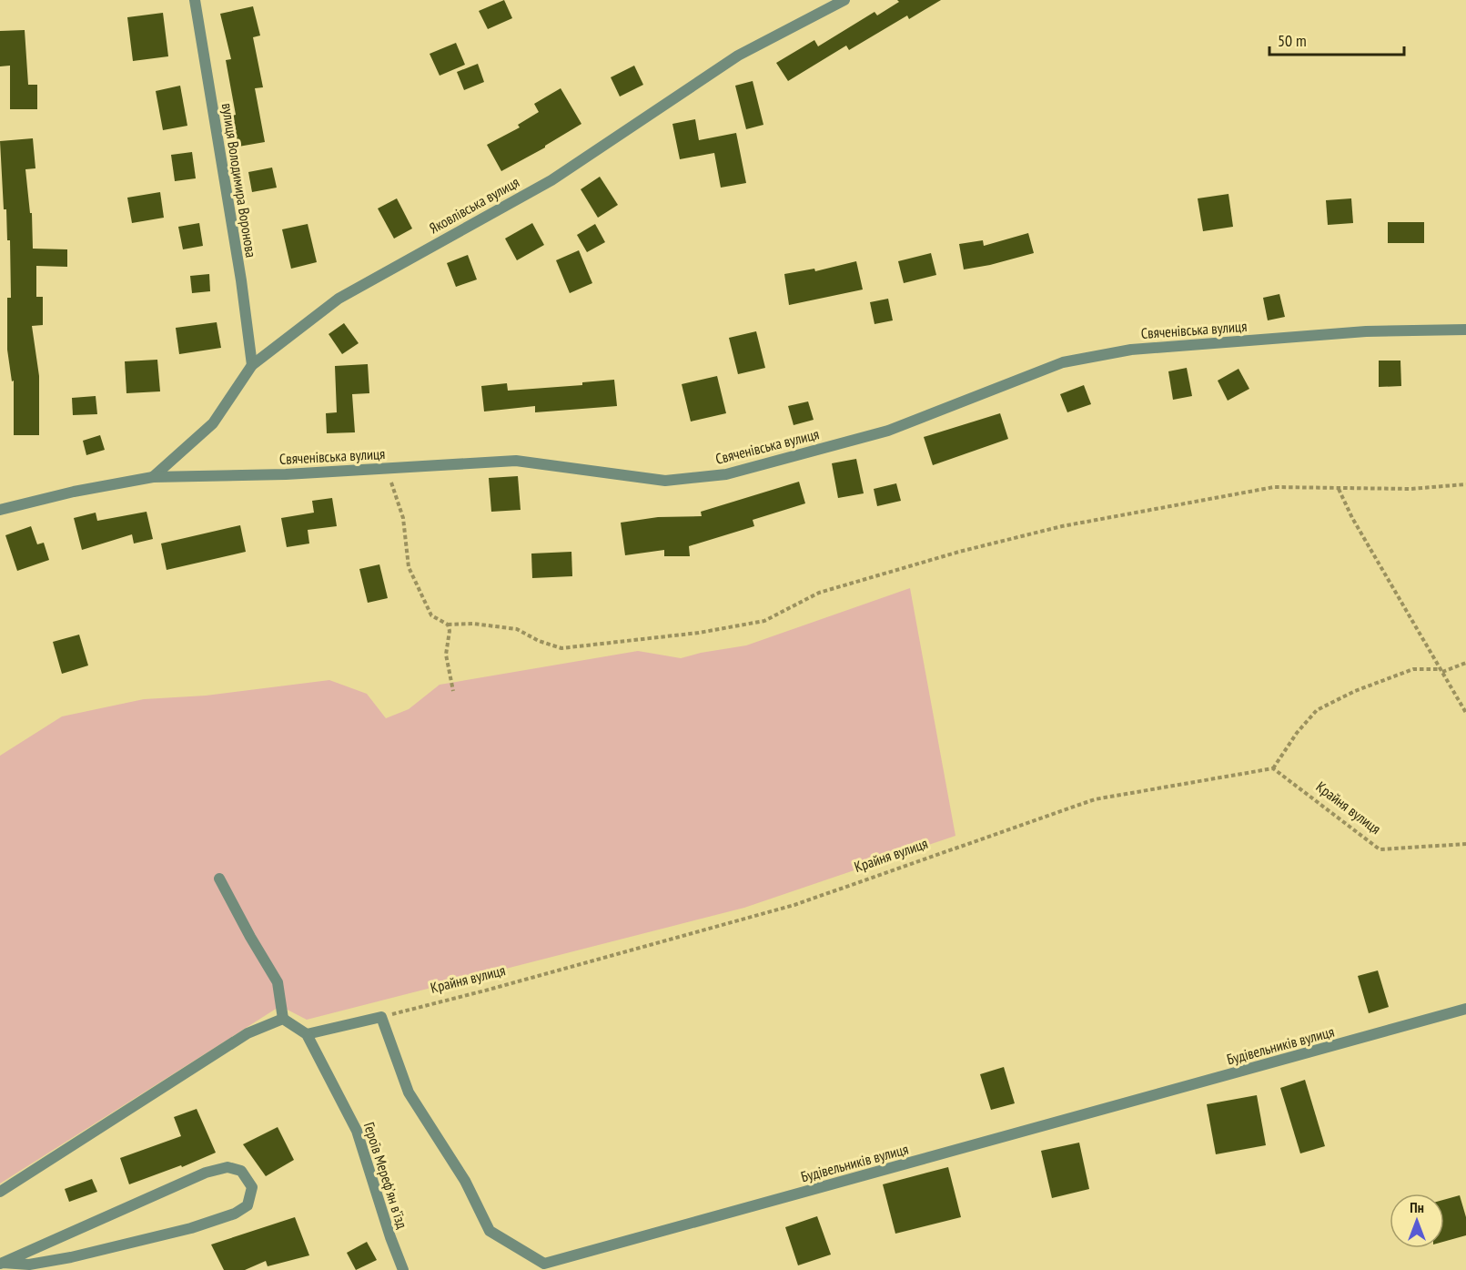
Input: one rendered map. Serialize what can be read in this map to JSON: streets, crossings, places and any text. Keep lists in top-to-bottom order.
{
  "streets": {
    "street": [
      "вулиця Володимира Воронова",
      "Яковлівська вулиця",
      "Свяченівська вулиця",
      "Будівельників вулиця",
      "Героїв Мерефʼян вʼїзд"
    ],
    "path": ["Крайня вулиця"]
  },
  "crossings": [
    ["вулиця Володимира Воронова", "Яковлівська вулиця"],
    ["Яковлівська вулиця", "Свяченівська вулиця"],
    ["Крайня вулиця", "Будівельників вулиця"]
  ],
  "scale_bar": "50 m",
  "north": "top"
}
